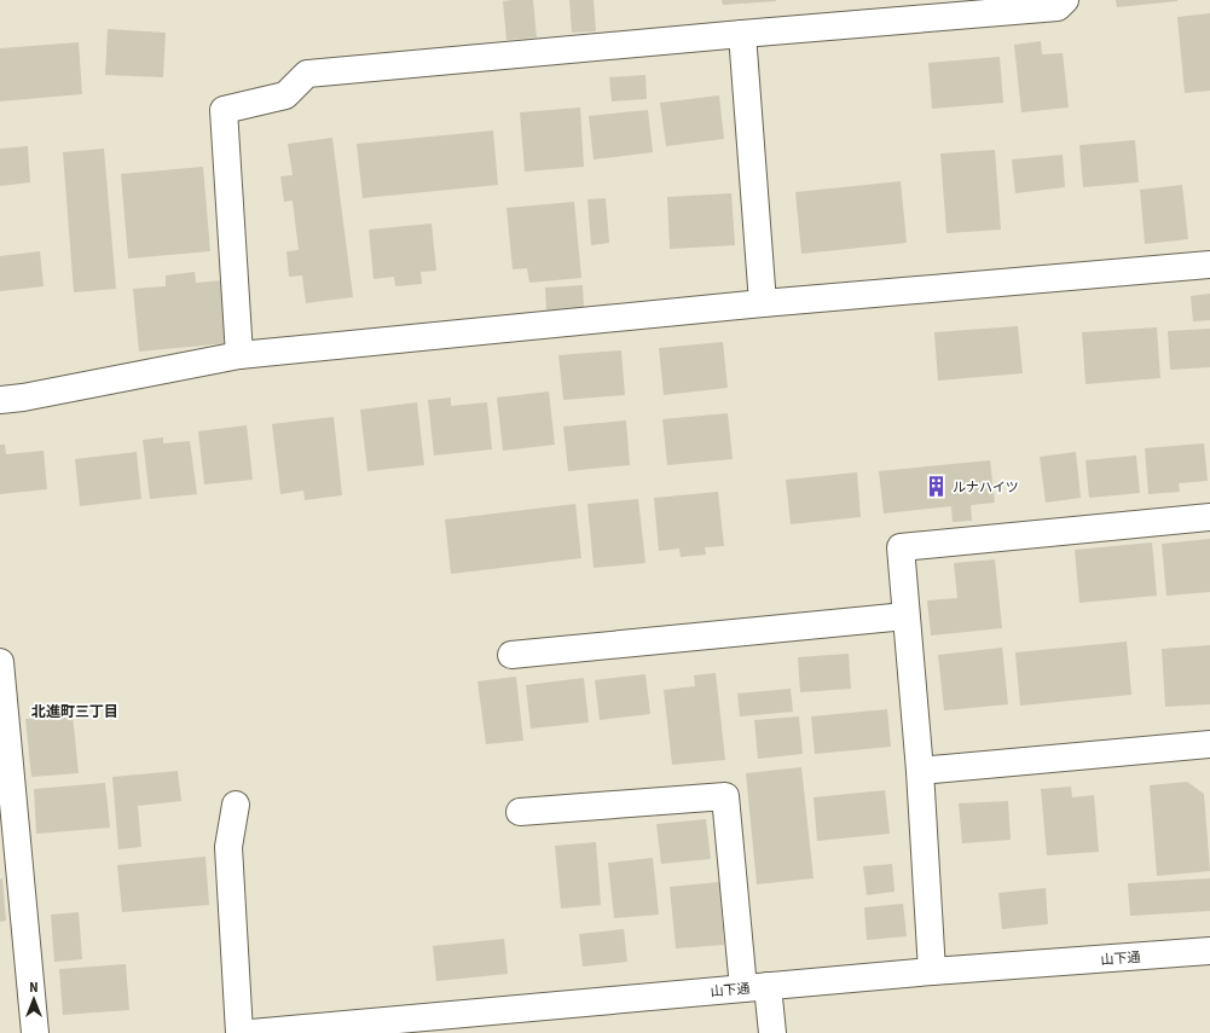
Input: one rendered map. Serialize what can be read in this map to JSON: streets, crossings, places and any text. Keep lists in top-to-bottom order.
{
  "streets": {
    "street": ["山下通"]
  },
  "districts": ["北進町三丁目"],
  "places": {
    "building": ["ルナハイツ"]
  },
  "north": "top"
}
